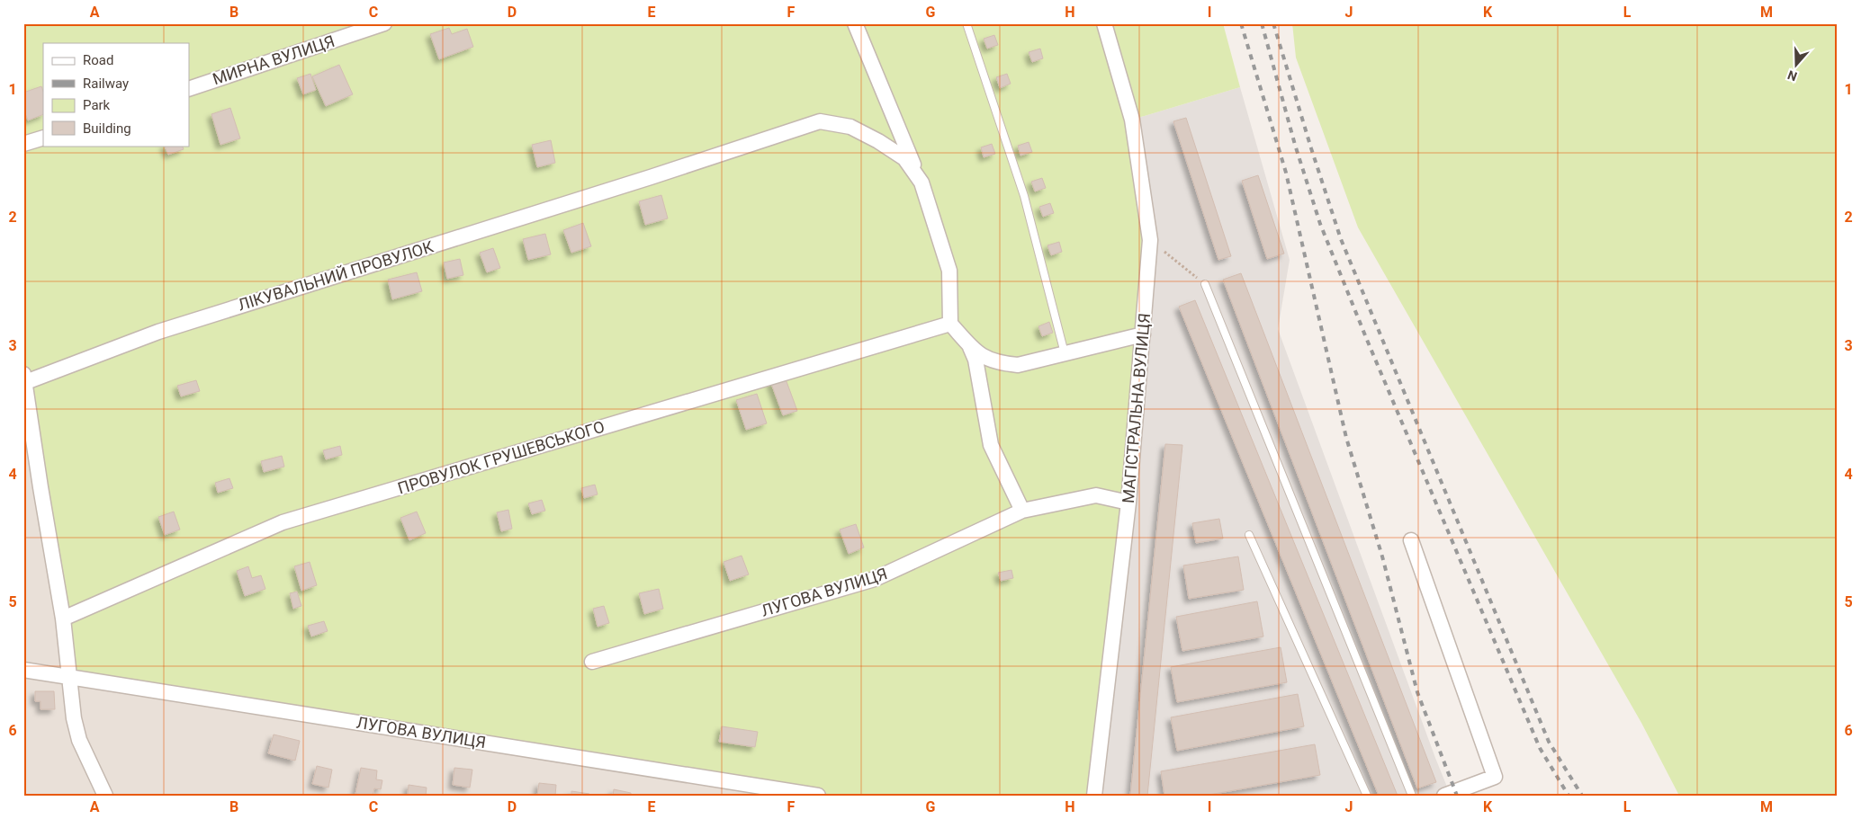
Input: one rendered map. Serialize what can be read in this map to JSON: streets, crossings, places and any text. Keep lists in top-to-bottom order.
{
  "streets": {
    "street": [
      "МИРНА ВУЛИЦЯ",
      "ЛІКУВАЛЬНИЙ ПРОВУЛОК",
      "МАГІСТРАЛЬНА ВУЛИЦЯ",
      "ПРОВУЛОК ГРУШЕВСЬКОГО",
      "ЛУГОВА ВУЛИЦЯ"
    ]
  },
  "crossings": [
    ["МАГІСТРАЛЬНА ВУЛИЦЯ", "ЛУГОВА ВУЛИЦЯ"]
  ],
  "legend": [
    "Road",
    "Railway",
    "Park",
    "Building"
  ],
  "north": "bottom",
  "grid": {
    "columns": [
      "A",
      "B",
      "C",
      "D",
      "E",
      "F",
      "G",
      "H",
      "I",
      "J",
      "K",
      "L",
      "M"
    ],
    "rows": [
      "1",
      "2",
      "3",
      "4",
      "5",
      "6"
    ]
  }
}
